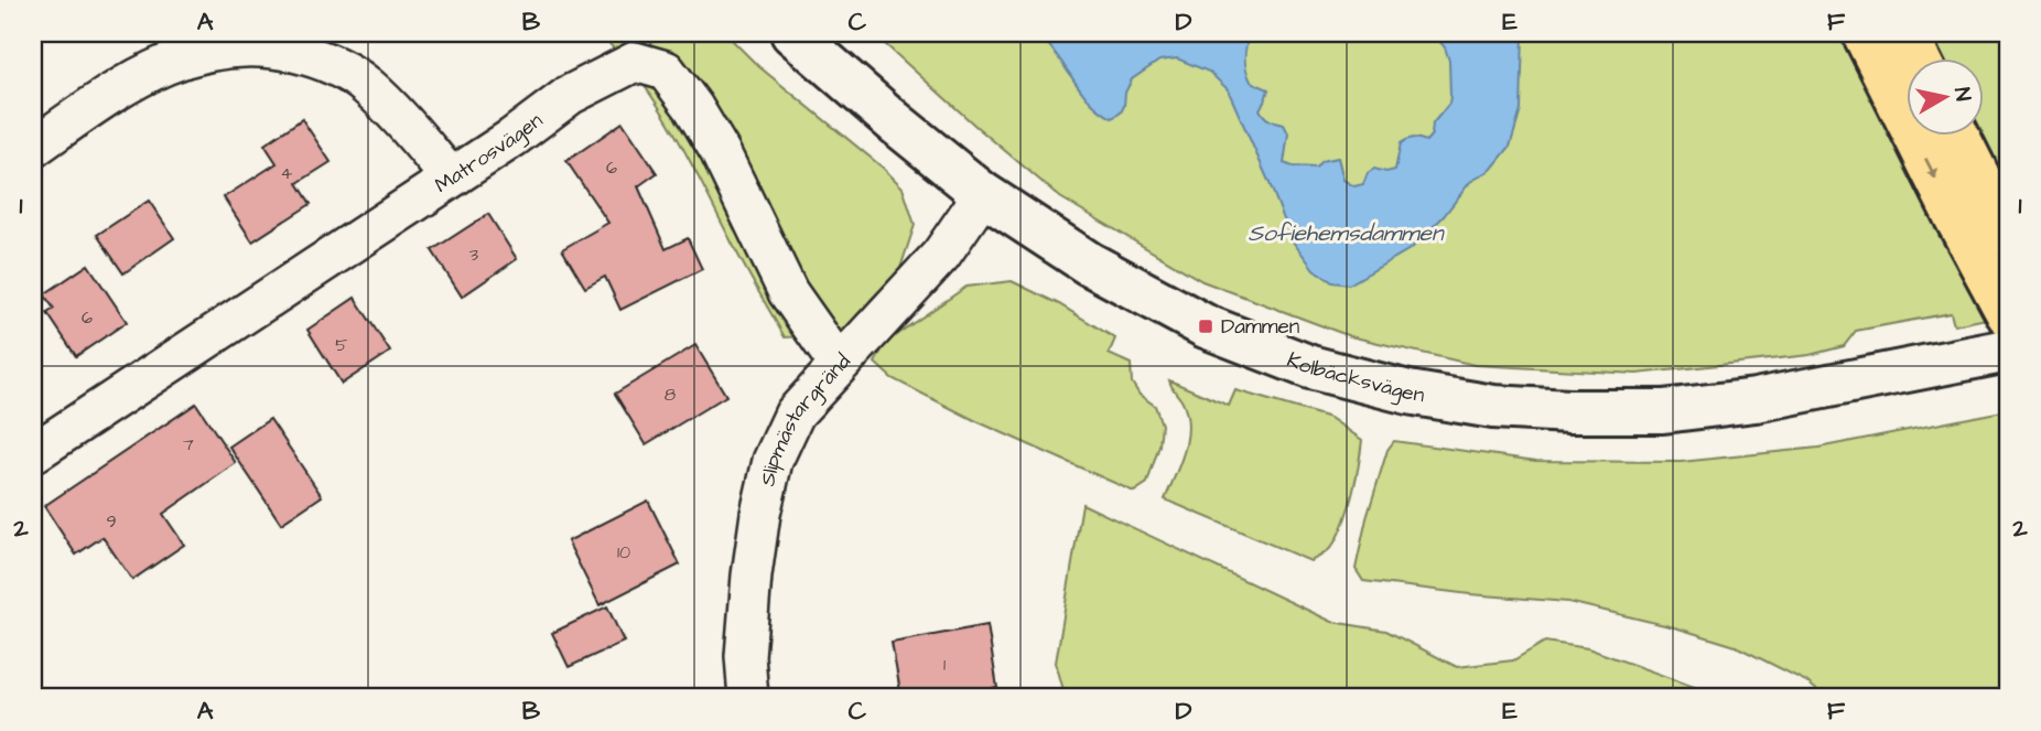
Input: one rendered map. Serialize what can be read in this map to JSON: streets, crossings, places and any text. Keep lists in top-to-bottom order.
{
  "streets": {
    "main road": ["Kolbäcksvägen"],
    "street": ["Matrosvägen", "Slipmästargränd"]
  },
  "crossings": [
    ["Matrosvägen", "Slipmästargränd"],
    ["Kolbäcksvägen", "Slipmästargränd"]
  ],
  "water": ["Sofiehemsdammen"],
  "places": {
    "transit": ["Dammen"]
  },
  "house_numbers": [
    "6",
    "4",
    "3",
    "6",
    "5",
    "8",
    "7",
    "9",
    "10",
    "1"
  ],
  "north": "right",
  "grid": {
    "columns": [
      "A",
      "B",
      "C",
      "D",
      "E",
      "F"
    ],
    "rows": ["1", "2"]
  }
}
